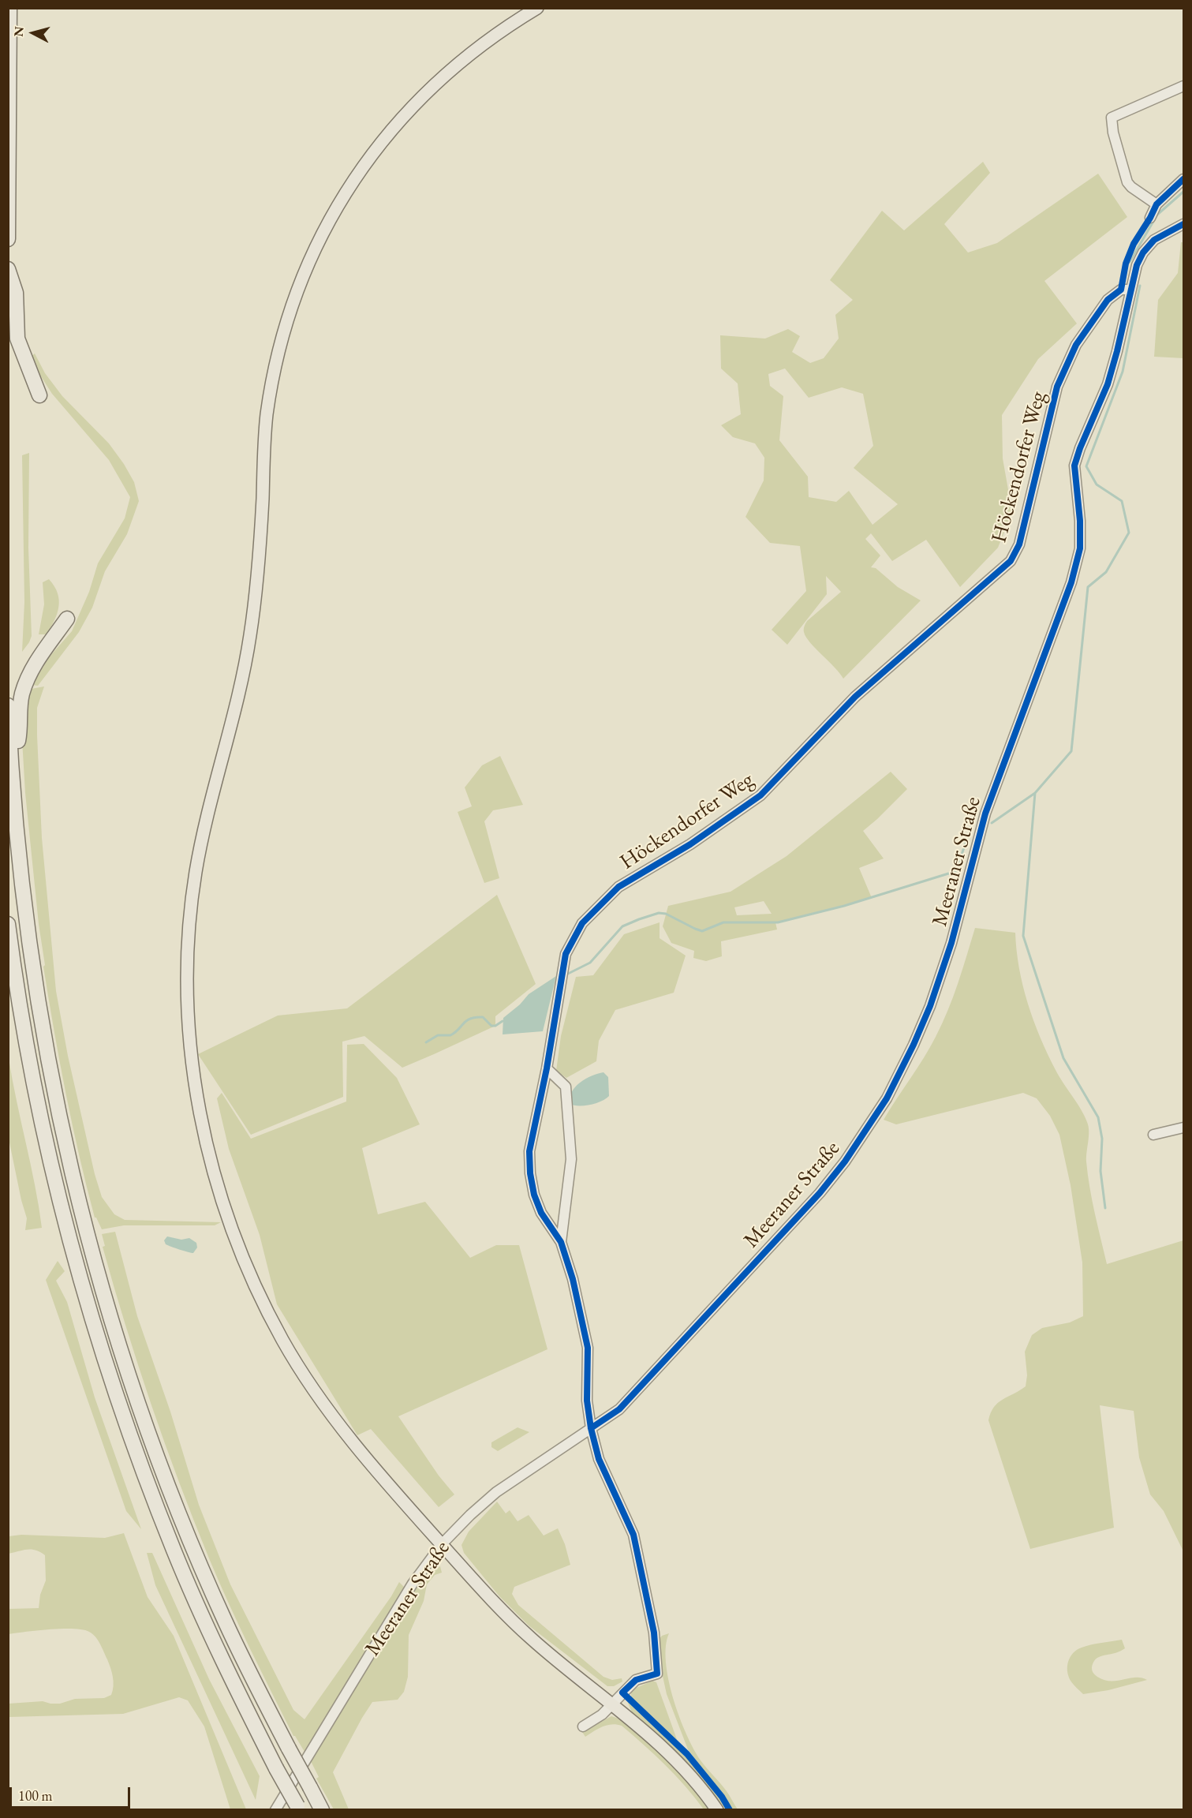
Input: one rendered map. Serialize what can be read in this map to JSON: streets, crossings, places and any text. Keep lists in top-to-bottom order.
{
  "streets": {
    "street": ["Höckendorfer Weg", "Meeraner Straße"]
  },
  "crossings": [
    ["Höckendorfer Weg", "Meeraner Straße"]
  ],
  "scale_bar": "100 m",
  "north": "left"
}
